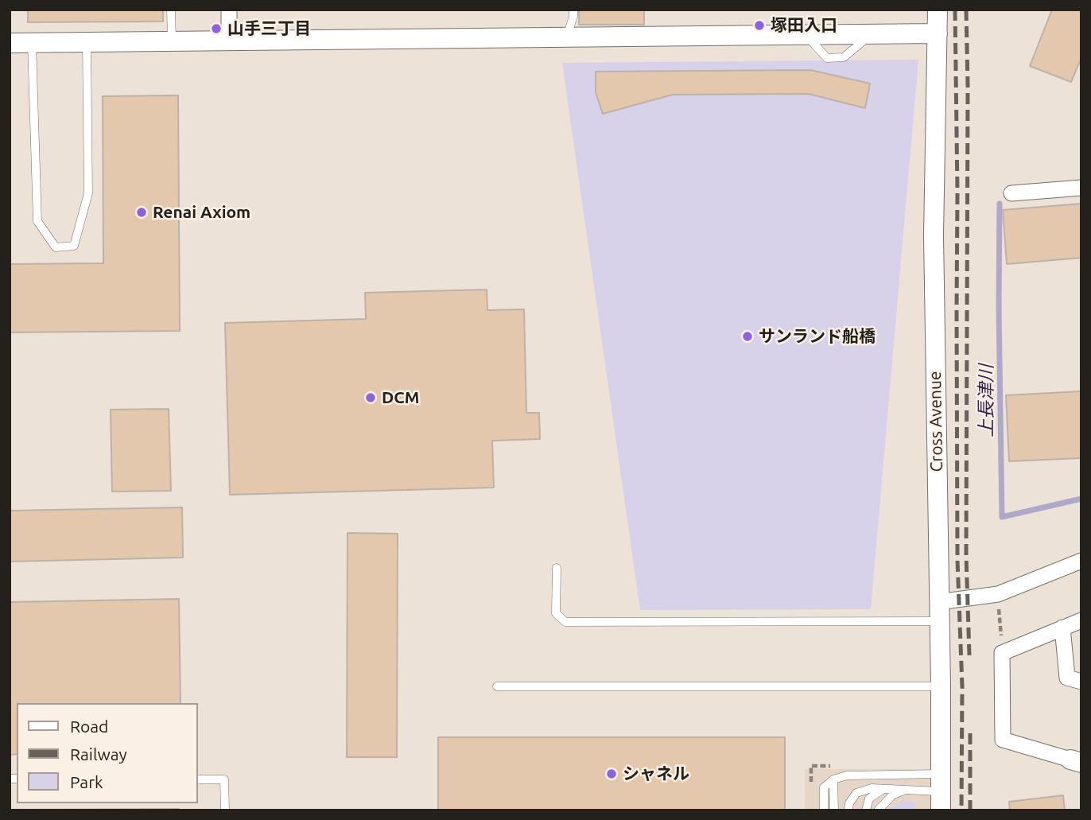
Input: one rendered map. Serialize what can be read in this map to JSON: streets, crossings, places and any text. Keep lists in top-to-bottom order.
{
  "streets": {
    "street": ["Cross Avenue"]
  },
  "water": ["上長津川"],
  "places": [
    "塚田入口",
    "山手三丁目",
    "Renai Axiom",
    "サンランド船橋",
    "DCM",
    "シャネル"
  ],
  "legend": ["Road", "Railway", "Park"]
}
